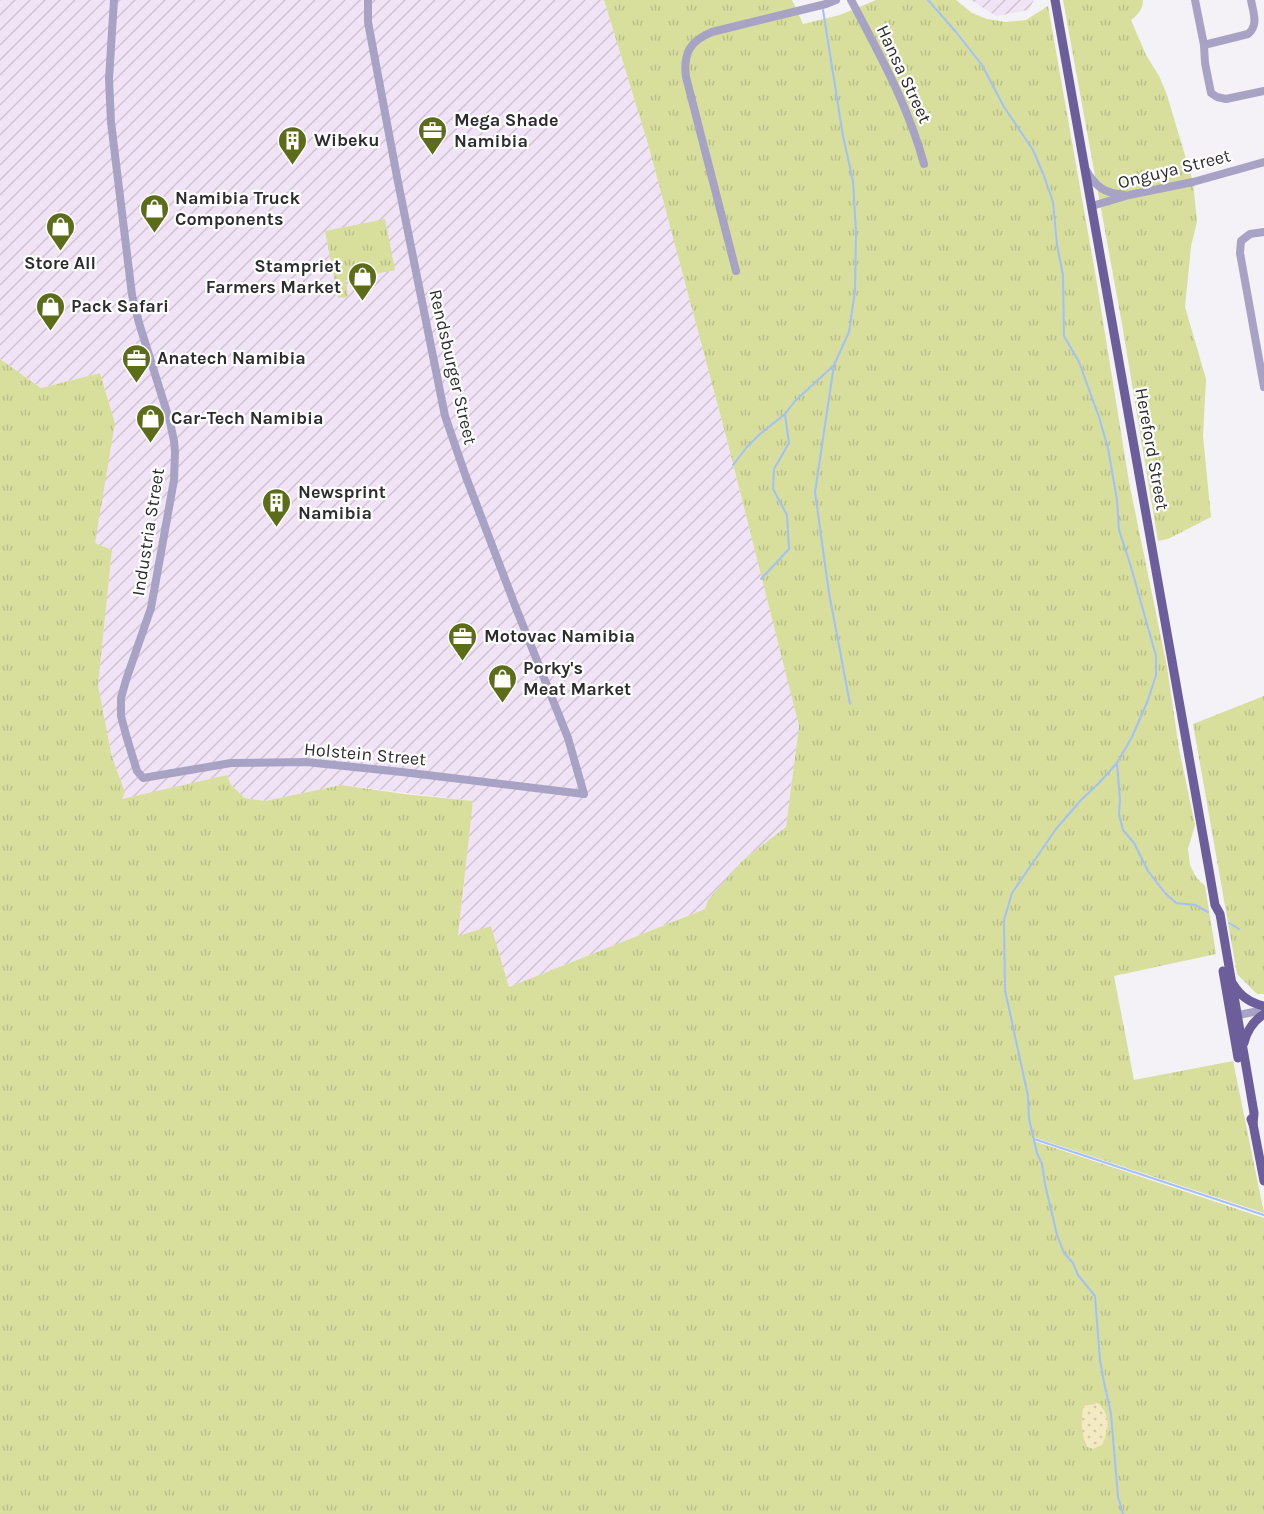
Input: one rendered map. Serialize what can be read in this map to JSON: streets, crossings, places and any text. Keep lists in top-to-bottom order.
{
  "streets": {
    "main road": ["Hereford Street"],
    "street": [
      "Hansa Street",
      "Onguya Street",
      "Rendsburger Street",
      "Industria Street",
      "Holstein Street"
    ]
  },
  "crossings": [
    ["Onguya Street", "Hereford Street"],
    ["Rendsburger Street", "Holstein Street"],
    ["Industria Street", "Holstein Street"]
  ],
  "places": {
    "office": ["Mega Shade Namibia", "Anatech Namibia", "Motovac Namibia"],
    "building": ["Wibeku", "Newsprint Namibia"],
    "shop": [
      "Namibia Truck Components",
      "Store All",
      "Stampriet Farmers Market",
      "Pack Safari",
      "Car-Tech Namibia",
      "Porky's Meat Market"
    ]
  }
}
